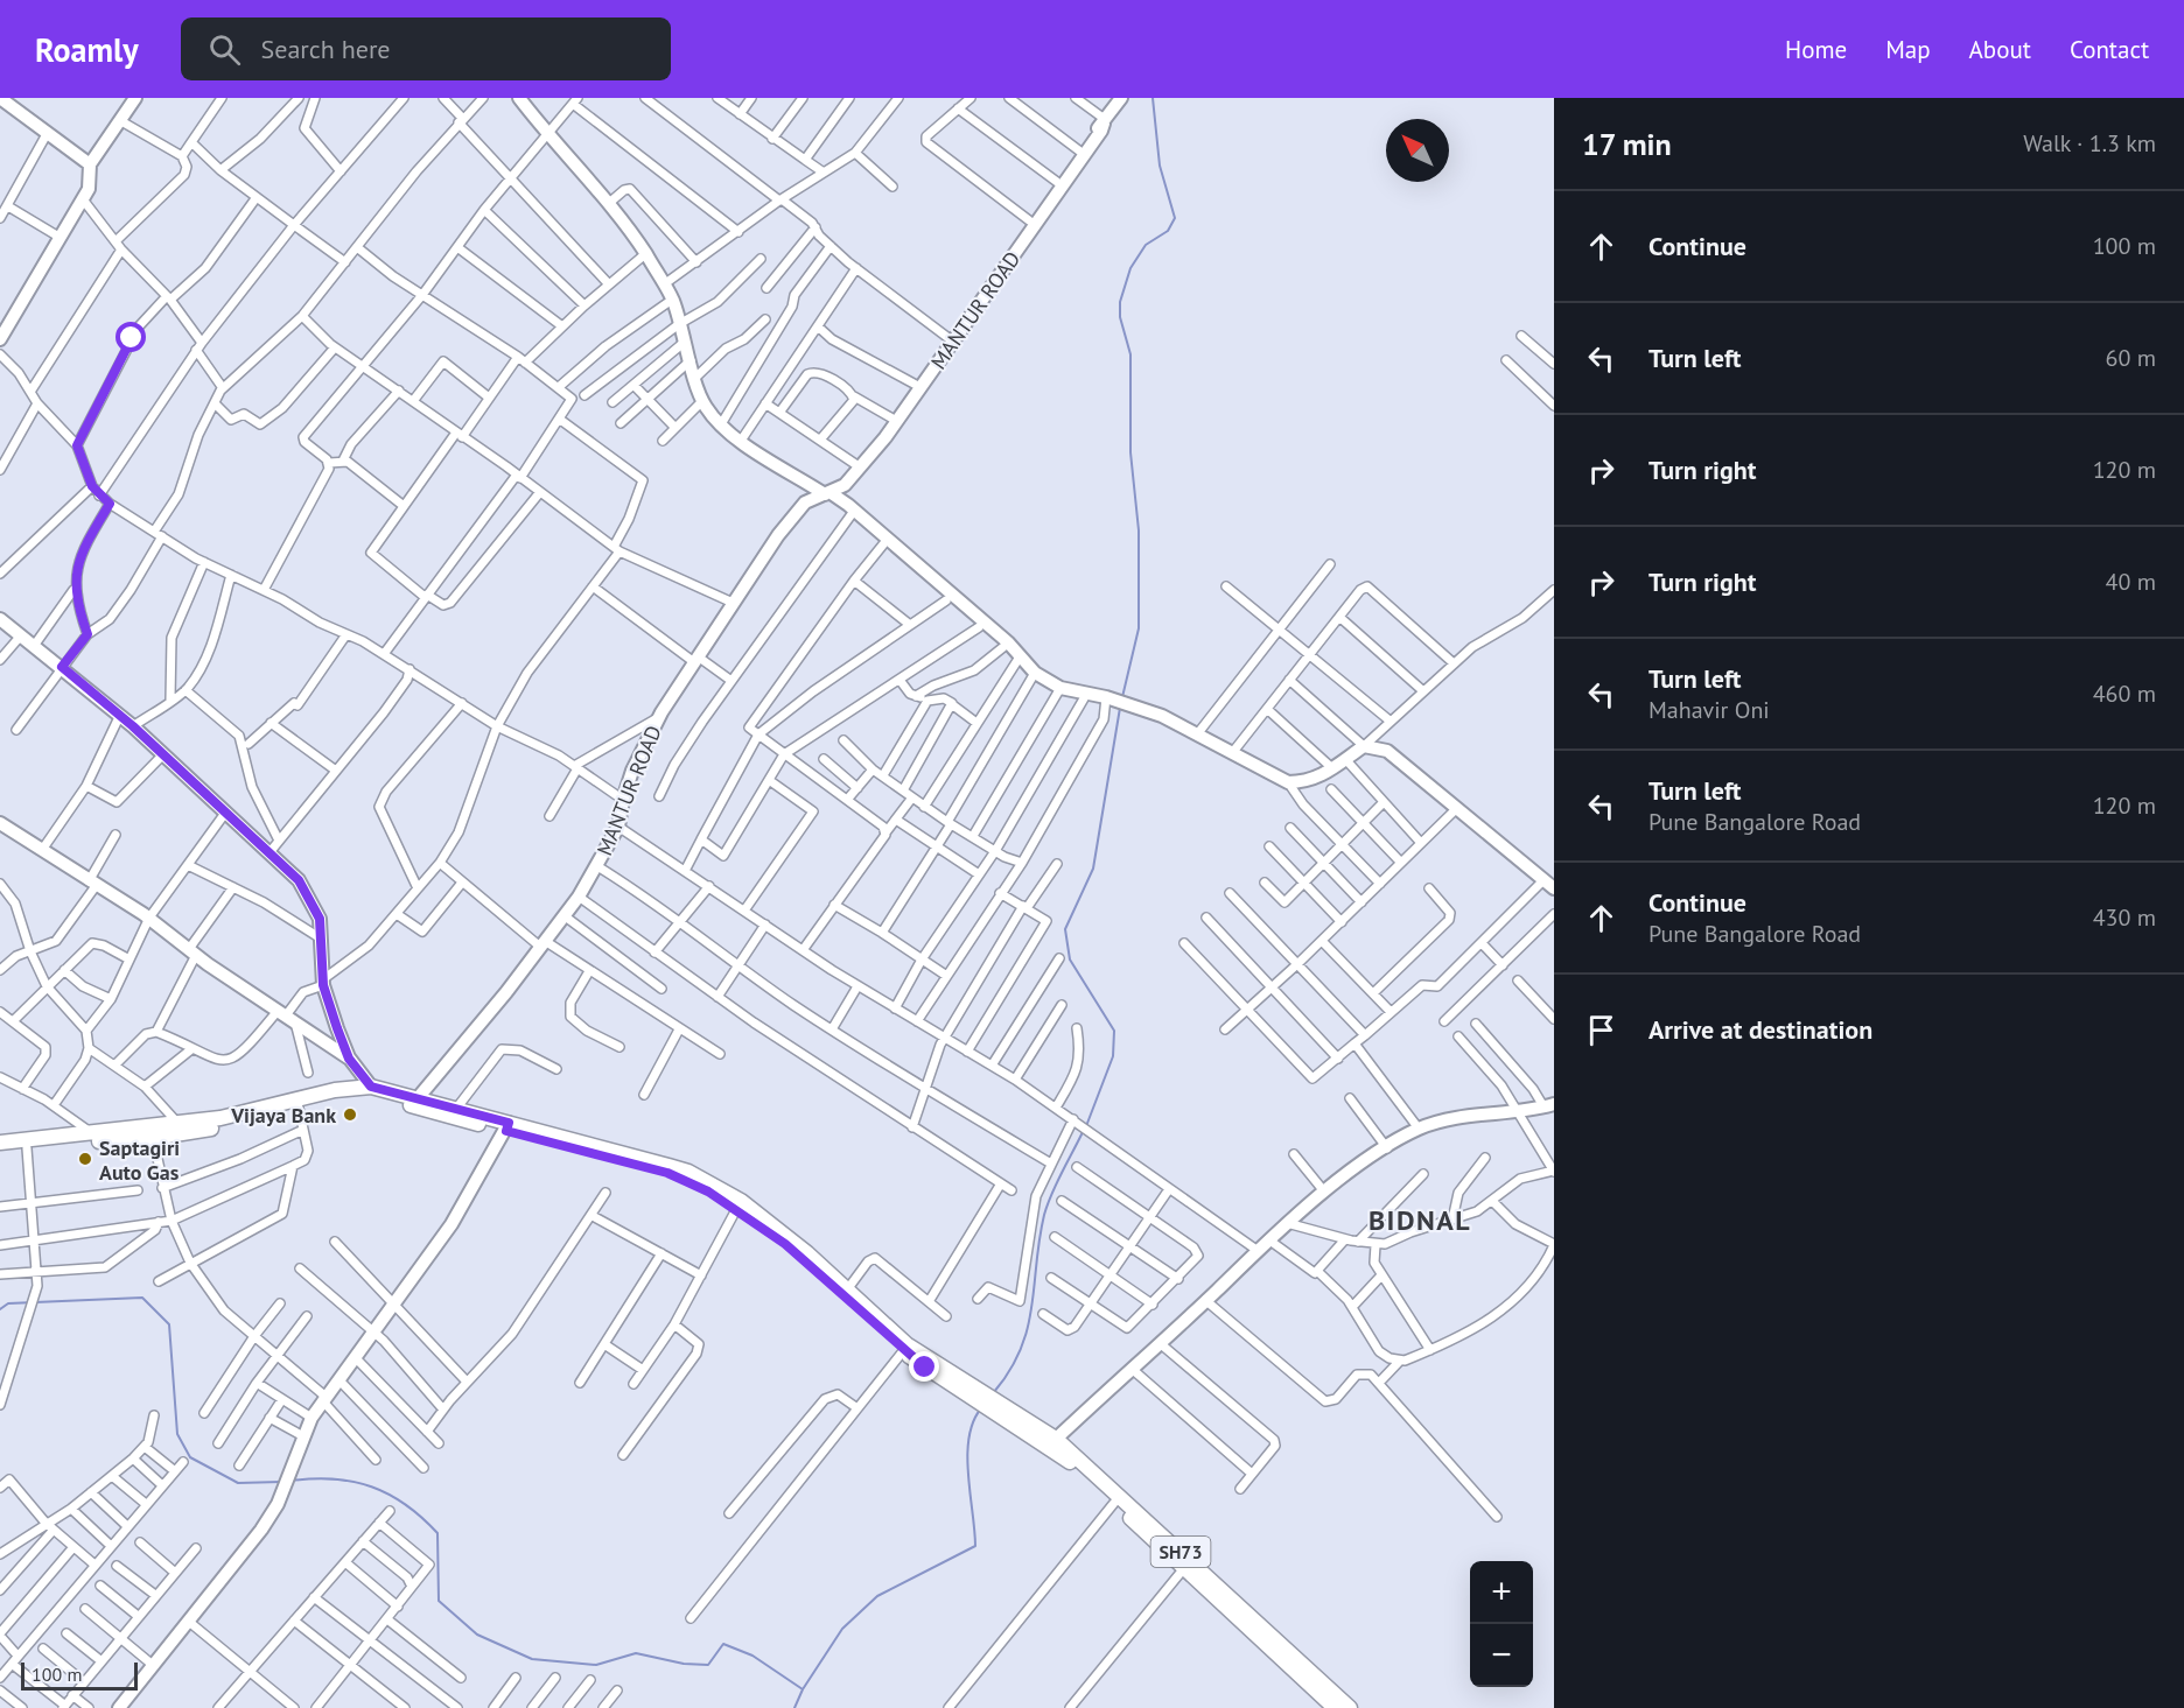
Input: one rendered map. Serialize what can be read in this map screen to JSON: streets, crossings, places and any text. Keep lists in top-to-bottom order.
{
  "streets": {
    "main road": ["SH73"],
    "street": ["MANTUR ROAD"]
  },
  "crossings": [
    ["MANTUR ROAD", "SH73"]
  ],
  "districts": ["BIDNAL"],
  "places": ["Vijaya Bank", "Saptagiri Auto Gas"],
  "scale_bar": "100 m",
  "north": "top left",
  "page": {
    "header": "Roamly",
    "search": "Search here",
    "nav": [
      "Home",
      "Map",
      "About",
      "Contact"
    ],
    "heading": ["17 min", "Walk · 1.3 km"],
    "list": [
      ["Continue", "100 m"],
      ["Turn left", "60 m"],
      ["Turn right", "120 m"],
      ["Turn right", "40 m"],
      ["Turn left", "Mahavir Oni", "460 m"],
      ["Turn left", "Pune Bangalore Road", "120 m"],
      ["Continue", "Pune Bangalore Road", "430 m"],
      "Arrive at destination"
    ],
    "map_buttons": ["+", "−"],
    "scale": "100 m"
  }
}
